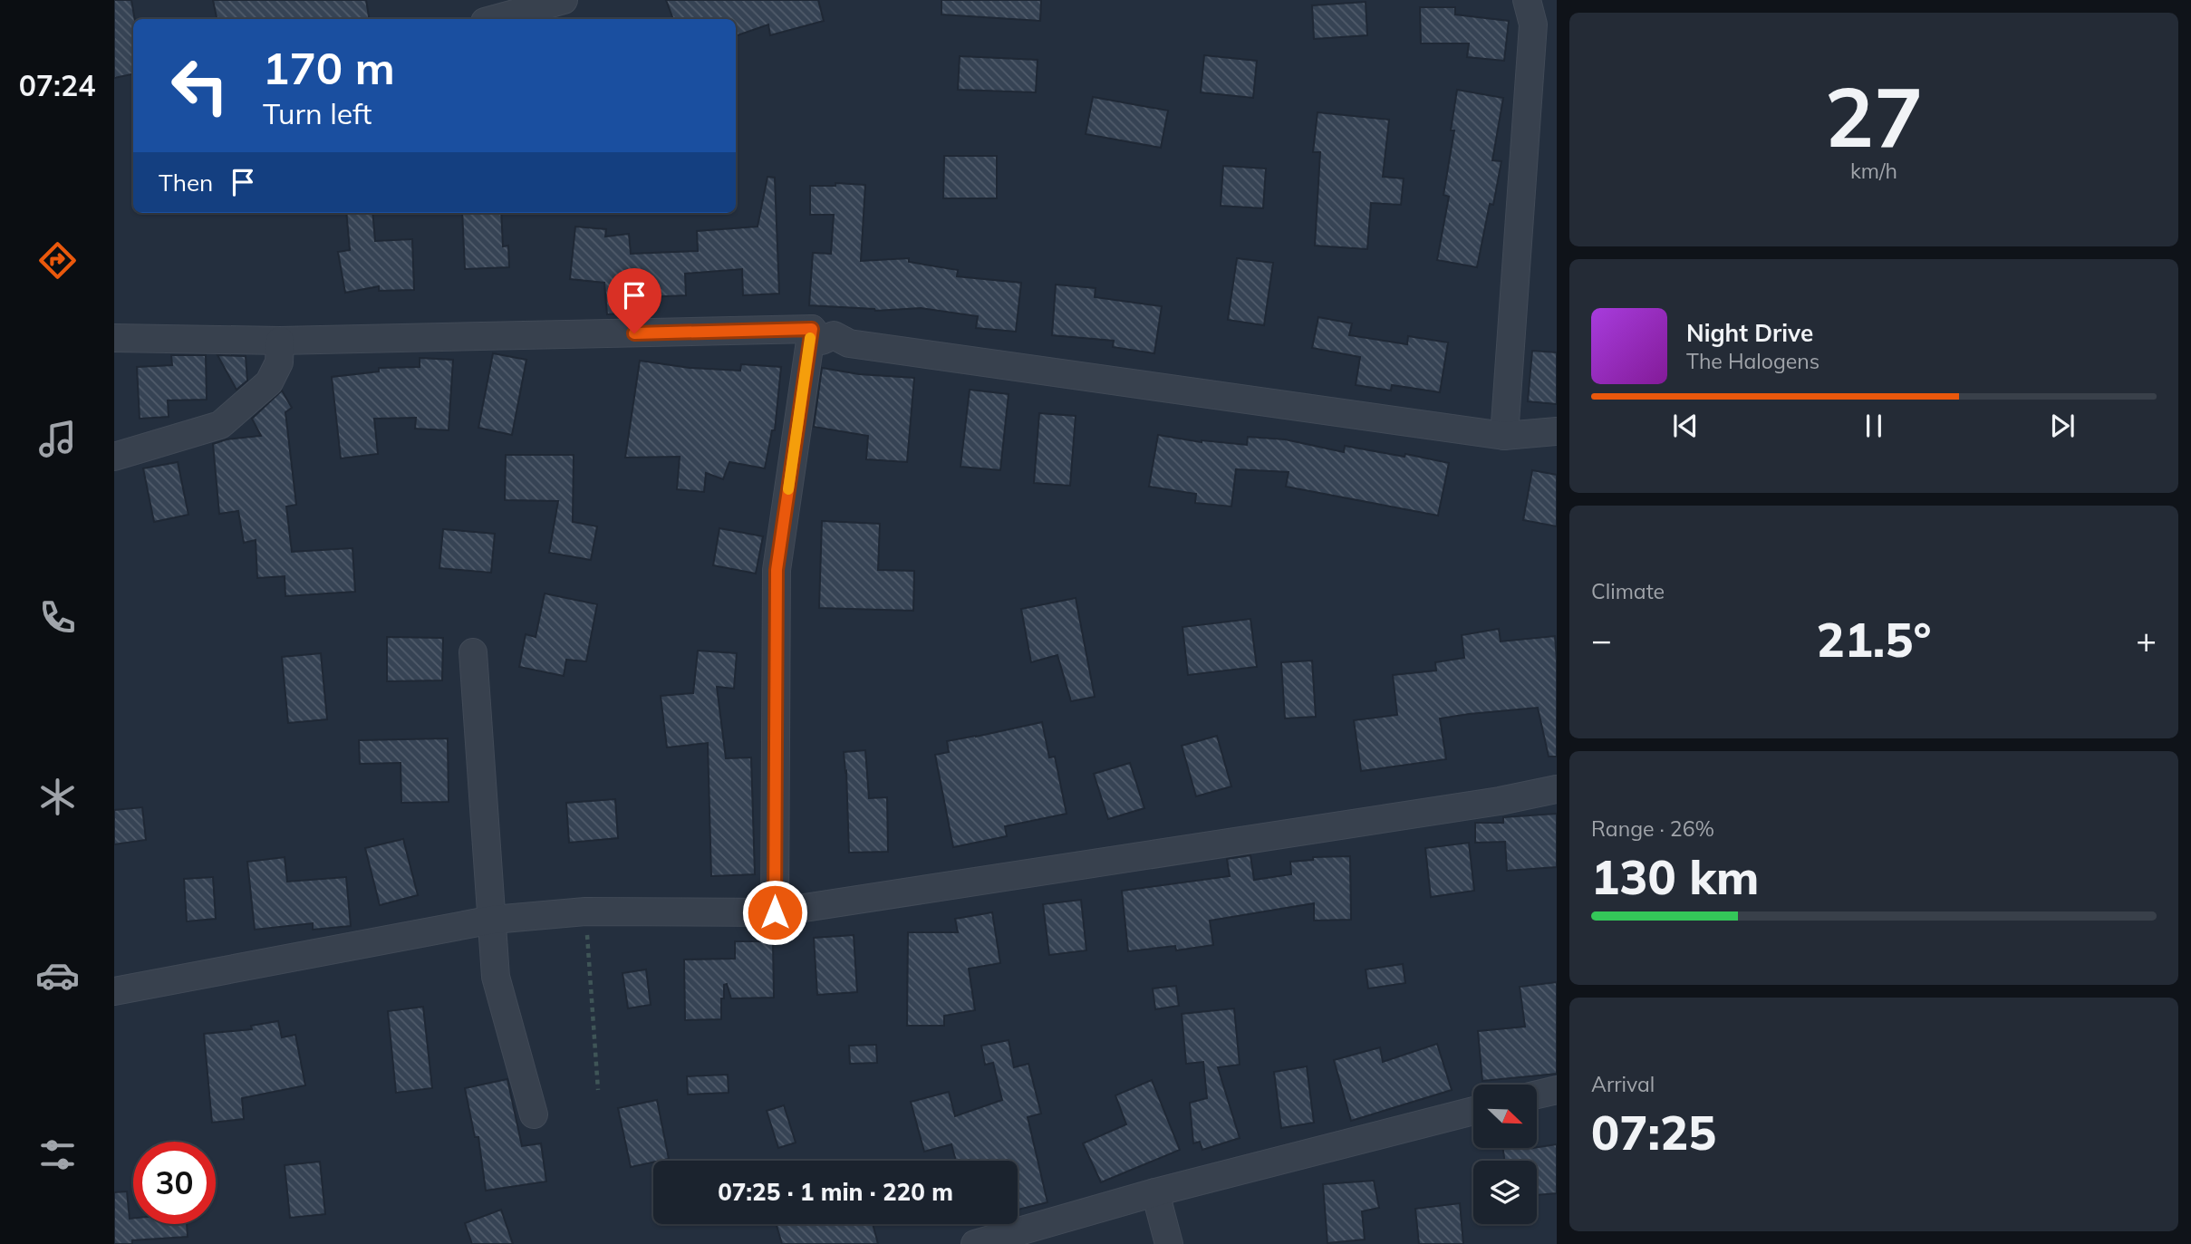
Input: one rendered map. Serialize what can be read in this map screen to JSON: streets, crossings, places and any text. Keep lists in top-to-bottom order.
{
  "north": "bottom right",
  "page": {
    "tabs": "07:24",
    "tile": [
      ["27", "km/h"],
      "Climate",
      ["Range · 26%", "130 km"],
      ["Arrival", "07:25"]
    ],
    "turn": ["170 m", "Turn left"],
    "then": "Then",
    "song": ["Night Drive", "The Halogens"],
    "heat": ["−", "21.5°", "+"],
    "limit": "30",
    "trip": "07:25 · 1 min · 220 m"
  }
}
